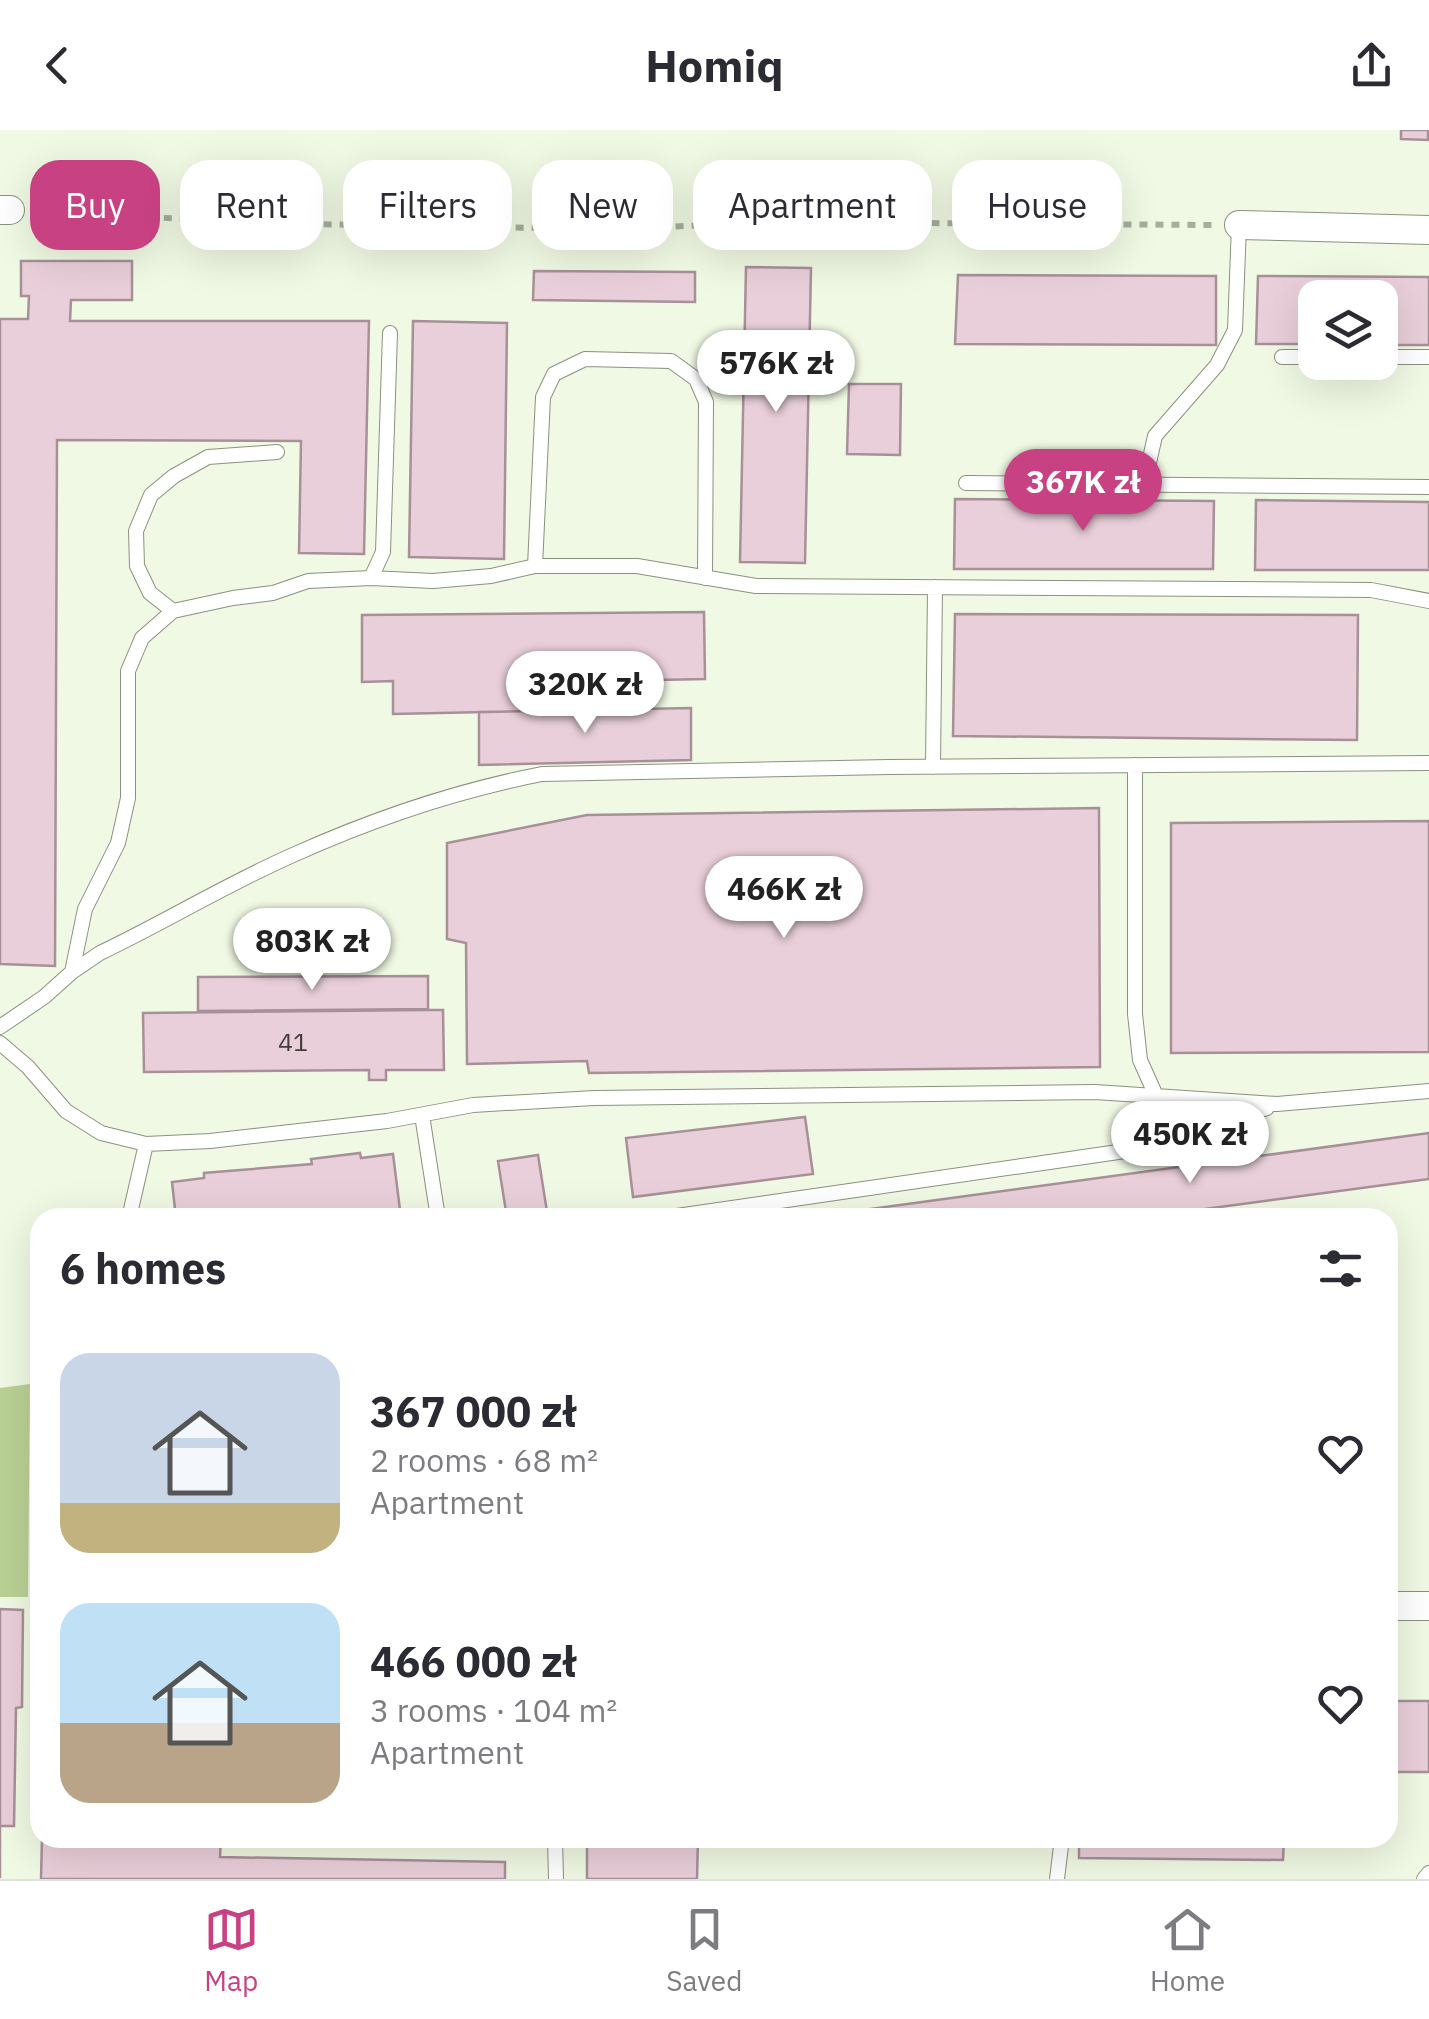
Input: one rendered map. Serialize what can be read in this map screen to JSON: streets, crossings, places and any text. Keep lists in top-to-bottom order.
{
  "house_numbers": ["41"],
  "page": {
    "header": "Homiq",
    "chip": [
      "Buy",
      "Rent",
      "Filters",
      "New",
      "Apartment",
      "House"
    ],
    "price": [
      "576K zł",
      "367K zł",
      "320K zł",
      "466K zł",
      "803K zł",
      "450K zł"
    ],
    "heading": "6 homes",
    "list": [
      {
        "name": "367 000 zł",
        "note": "2 rooms · 68 m² · Apartment"
      },
      {
        "name": "466 000 zł",
        "note": "3 rooms · 104 m² · Apartment"
      }
    ],
    "tabs": ["Map", "Saved", "Home"]
  }
}
